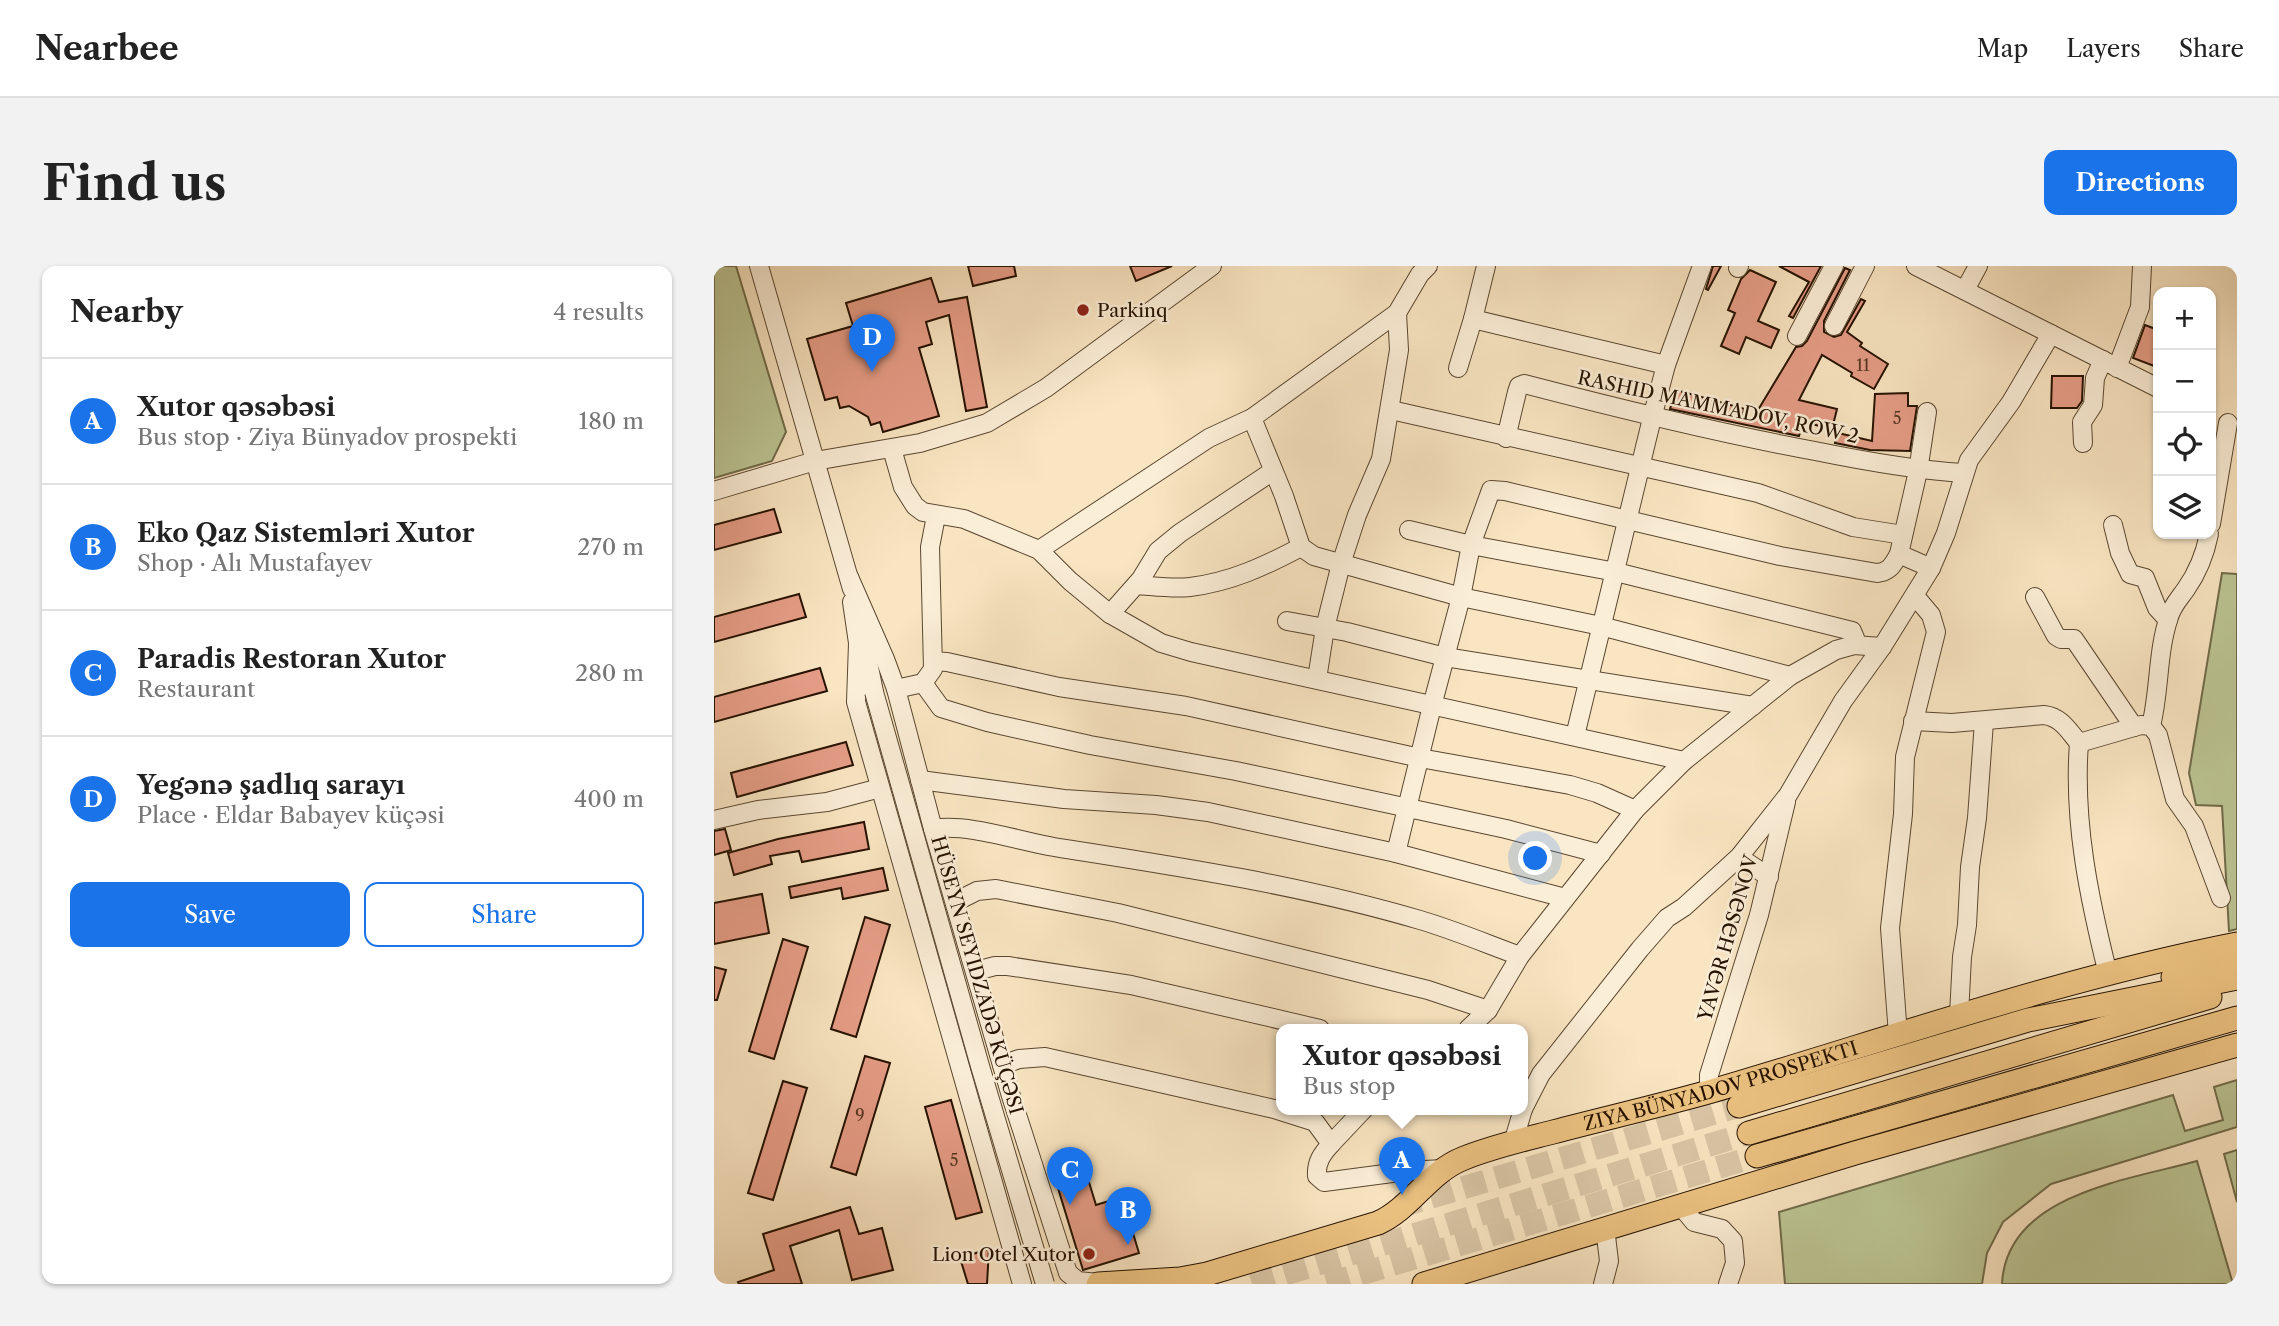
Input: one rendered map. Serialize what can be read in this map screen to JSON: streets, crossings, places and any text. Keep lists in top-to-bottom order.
{
  "streets": {
    "main road": ["ZIYA BÜNYADOV PROSPEKTI"],
    "street": ["RASHID MAMMADOV, ROW 2", "YAVƏR HƏSƏNOV", "HÜSEYN SEYIDZADƏ KÜÇƏSI"]
  },
  "crossings": [
    ["YAVƏR HƏSƏNOV", "ZIYA BÜNYADOV PROSPEKTI"]
  ],
  "places": ["Parkinq", "Lion Otel Xutor"],
  "house_numbers": [
    "11",
    "5",
    "9",
    "5"
  ],
  "page": {
    "header": "Nearbee",
    "nav": ["Map", "Layers", "Share"],
    "buttons": [
      "Directions",
      ["Save", "Share"]
    ],
    "title": "Find us",
    "heading": ["Nearby", "4 results"],
    "map_buttons": ["+", "−"],
    "pins": [
      "D",
      "A",
      "C",
      "B"
    ],
    "list": [
      {
        "mark": "A",
        "name": "Xutor qəsəbəsi",
        "note": "Bus stop · Ziya Bünyadov prospekti",
        "value": "180 m"
      },
      {
        "mark": "B",
        "name": "Eko Qaz Sistemləri Xutor",
        "note": "Shop · Alı Mustafayev",
        "value": "270 m"
      },
      {
        "mark": "C",
        "name": "Paradis Restoran Xutor",
        "note": "Restaurant",
        "value": "280 m"
      },
      {
        "mark": "D",
        "name": "Yegənə şadlıq sarayı",
        "note": "Place · Eldar Babayev küçəsi",
        "value": "400 m"
      }
    ],
    "popup": ["Xutor qəsəbəsi", "Bus stop"]
  }
}
